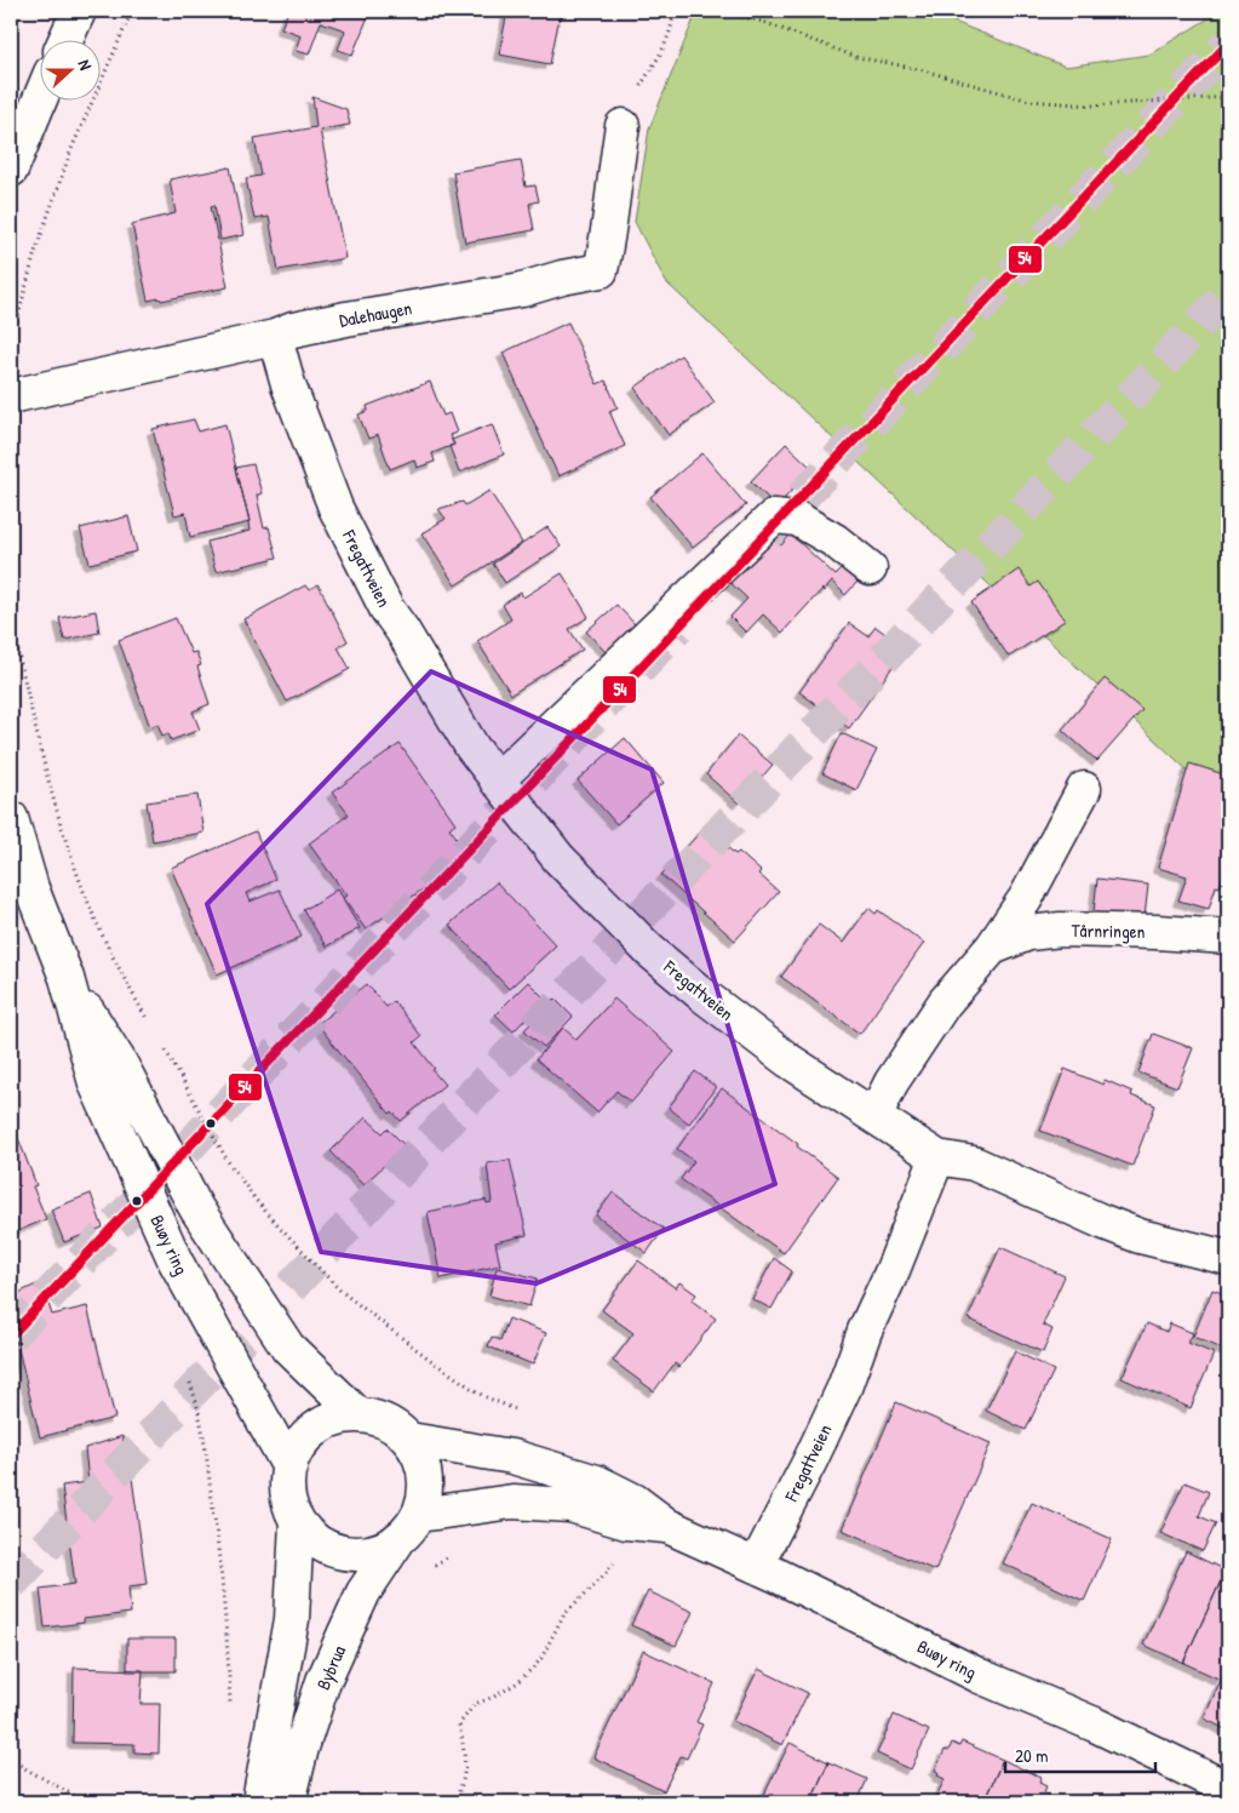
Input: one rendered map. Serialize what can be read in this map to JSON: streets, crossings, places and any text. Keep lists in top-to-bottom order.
{
  "streets": {
    "street": [
      "Dalehaugen",
      "Fregattveien",
      "Tårnringen",
      "Buøy ring",
      "Bybrua"
    ]
  },
  "crossings": [
    ["Dalehaugen", "Fregattveien"],
    ["Fregattveien", "Tårnringen"],
    ["Fregattveien", "Buøy ring"],
    ["Buøy ring", "Bybrua"]
  ],
  "lines": ["transit line 54"],
  "scale_bar": "20 m",
  "north": "right"
}
